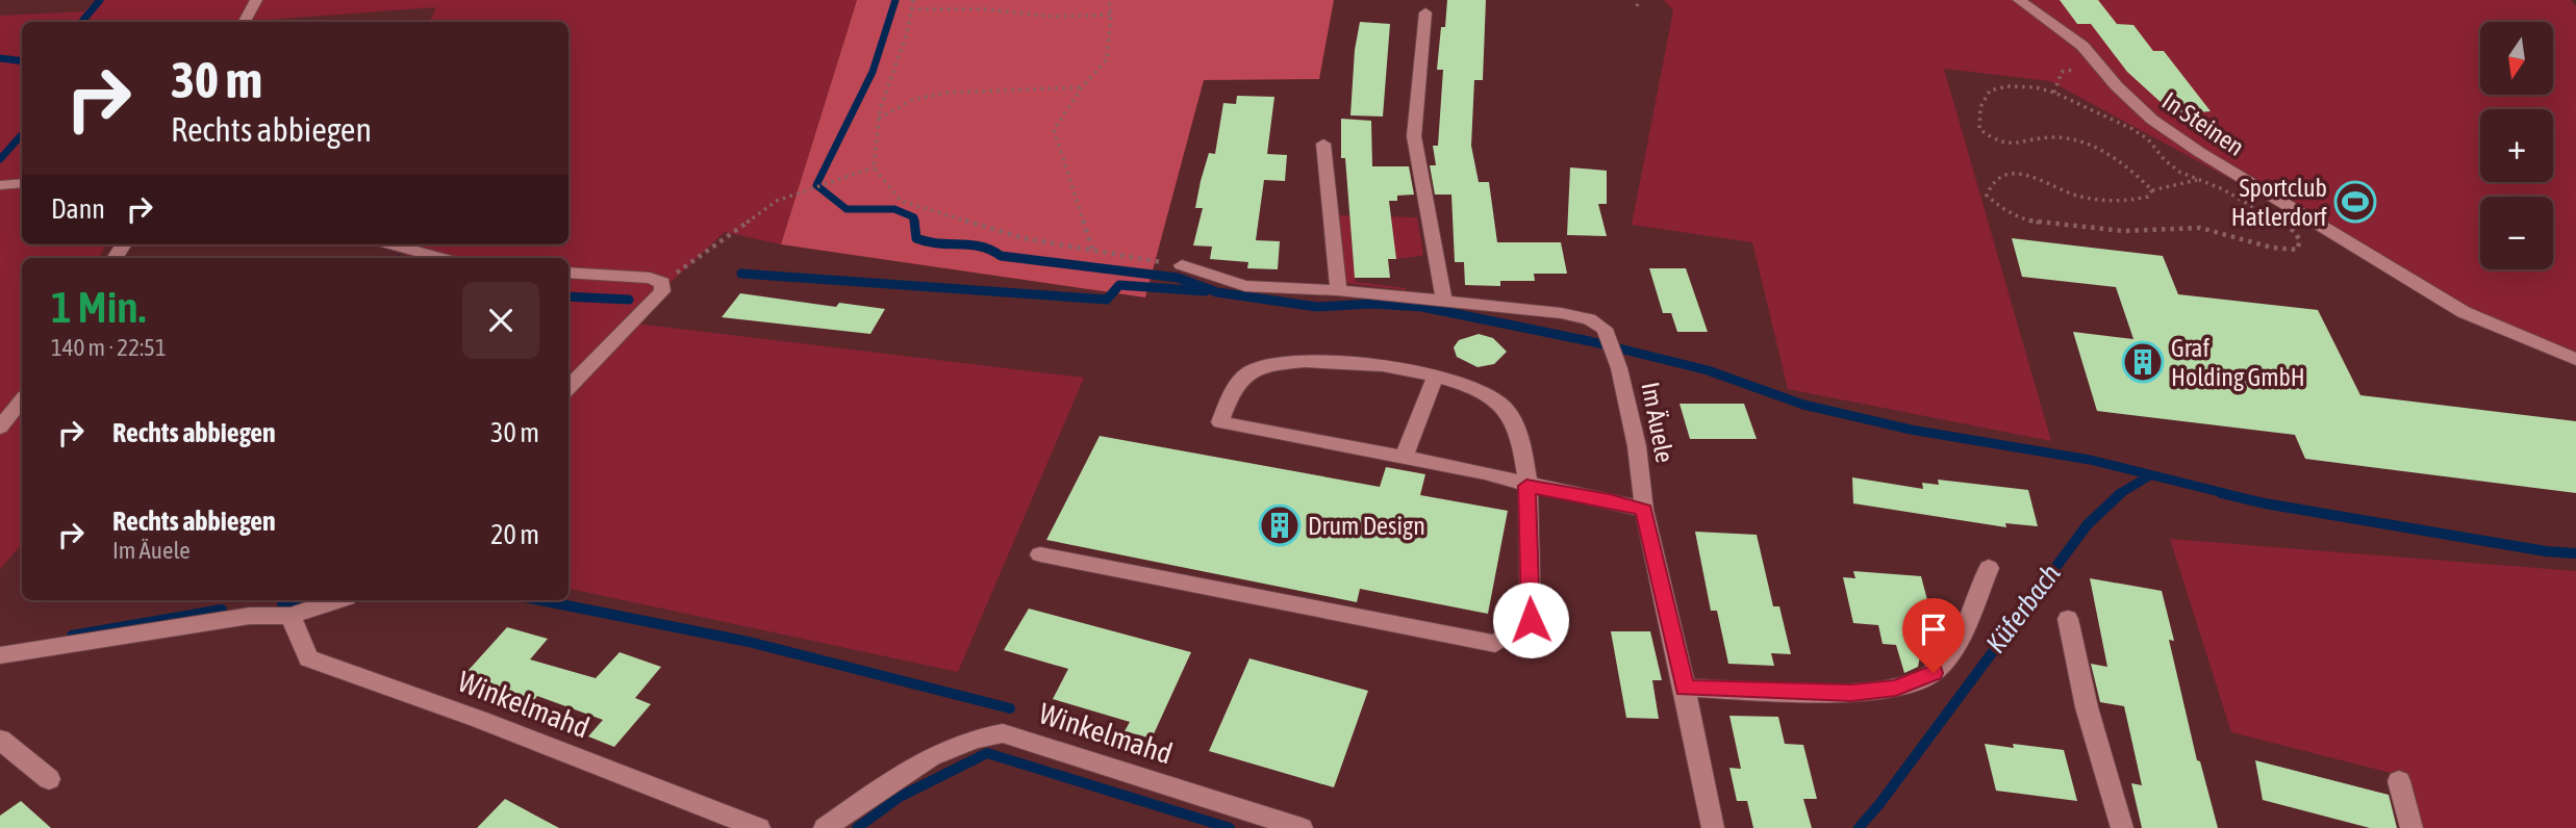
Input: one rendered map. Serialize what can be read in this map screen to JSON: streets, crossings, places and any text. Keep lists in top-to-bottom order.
{
  "streets": {
    "street": ["In Steinen", "Im Äuele", "Winkelmahd"]
  },
  "water": ["Küferbach"],
  "places": {
    "sports": ["Sportclub Hatlerdorf"],
    "building": ["Graf Holding GmbH", "Drum Design"]
  },
  "north": "bottom",
  "page": {
    "map_buttons": ["+", "−"],
    "turn": ["30 m", "Rechts abbiegen"],
    "then": "Dann",
    "heading": ["1 Min.", "140 m · 22:51"],
    "list": [
      {
        "name": "Rechts abbiegen",
        "value": "30 m"
      },
      {
        "name": "Rechts abbiegen",
        "note": "Im Äuele",
        "value": "20 m"
      }
    ]
  }
}
